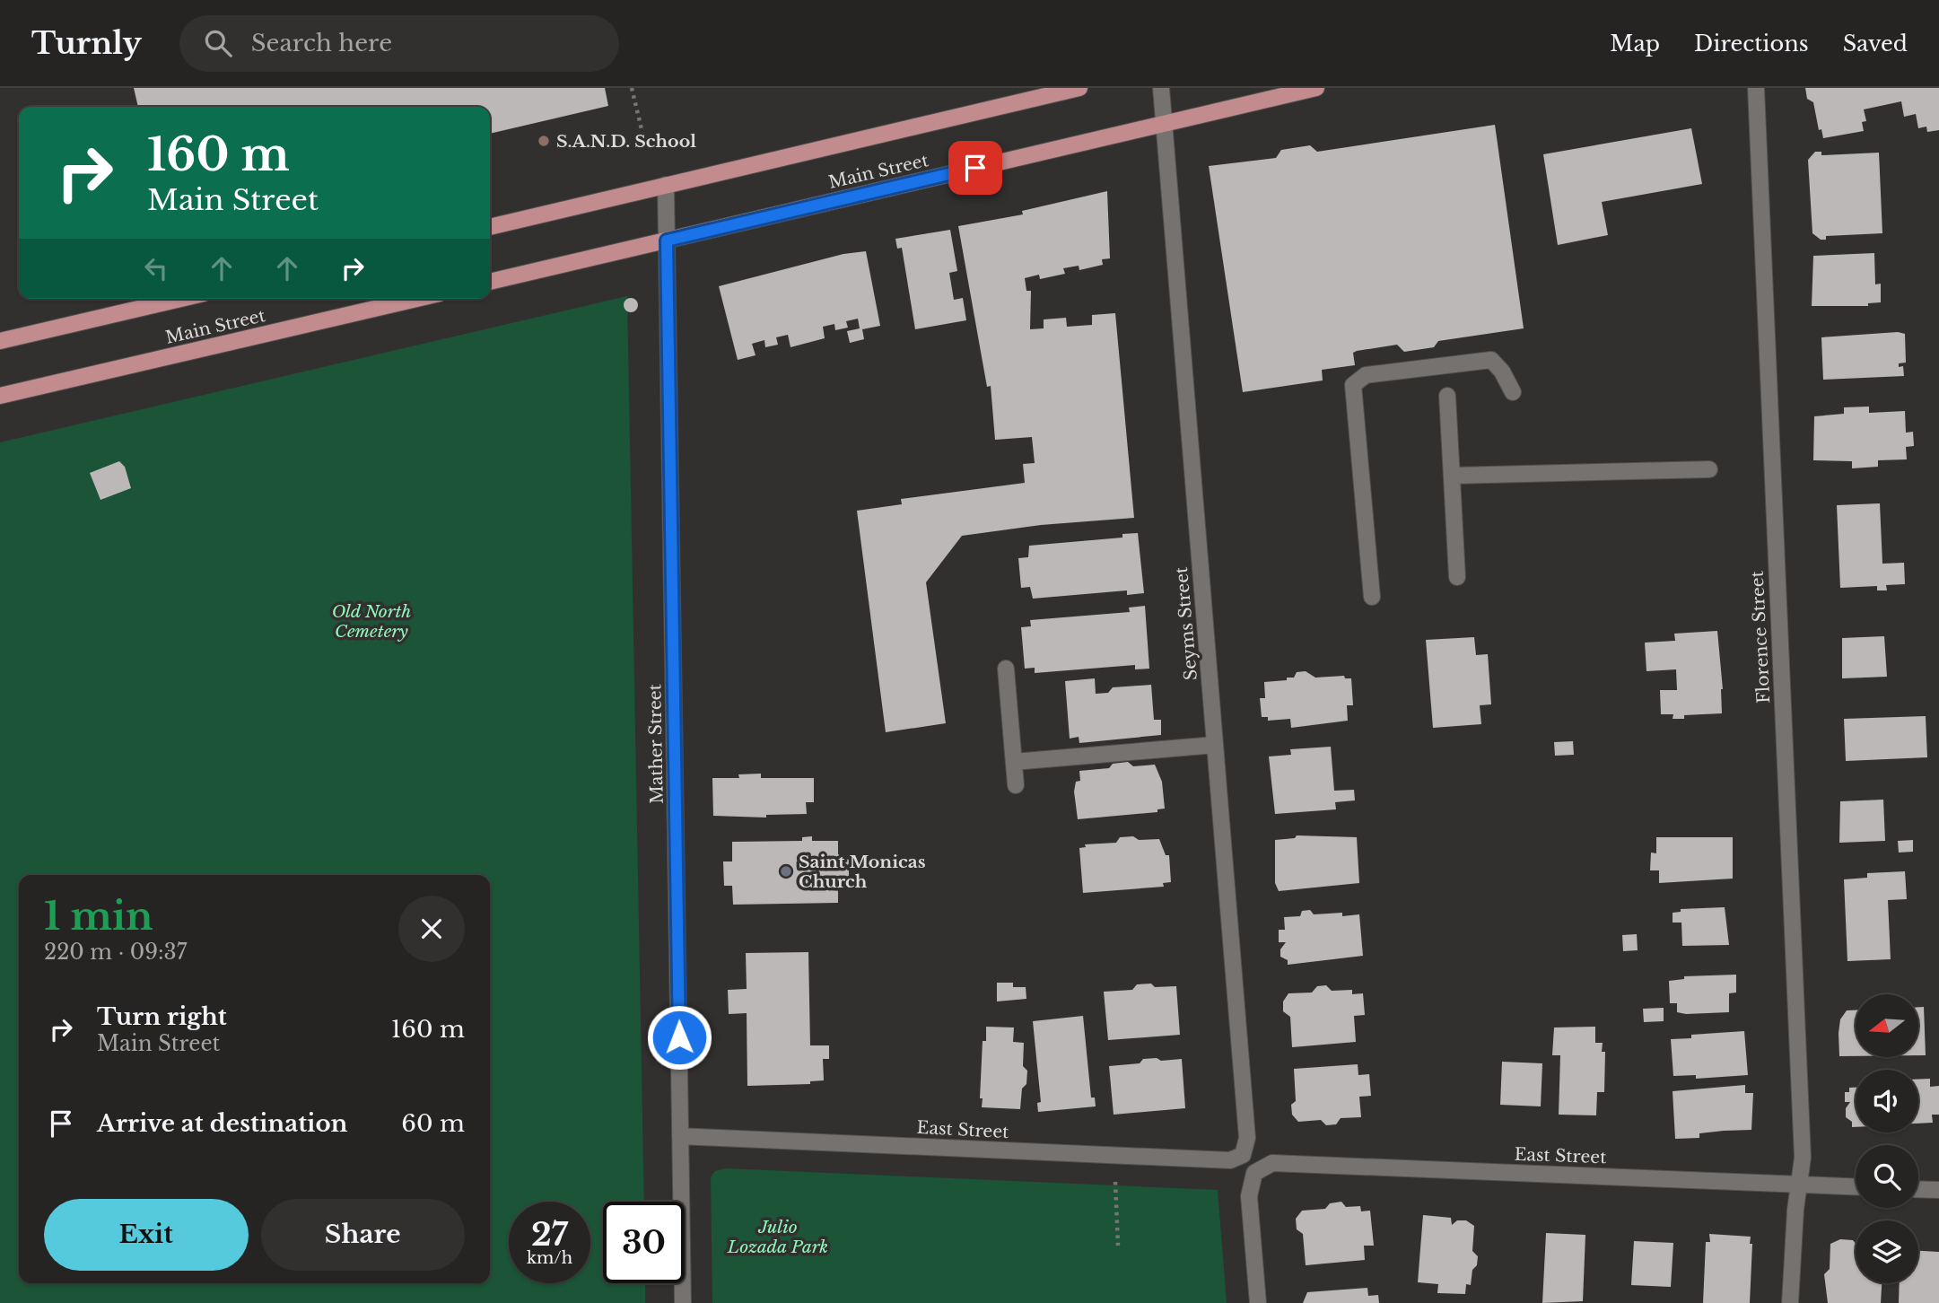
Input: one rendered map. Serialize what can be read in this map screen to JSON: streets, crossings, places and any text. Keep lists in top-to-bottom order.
{
  "streets": {
    "main road": ["Main Street"],
    "street": [
      "Seyms Street",
      "Florence Street",
      "Mather Street",
      "East Street"
    ]
  },
  "crossings": [
    ["Main Street", "Seyms Street"],
    ["Main Street", "Mather Street"],
    ["Seyms Street", "East Street"],
    ["Florence Street", "East Street"],
    ["Mather Street", "East Street"]
  ],
  "parks": ["Old North Cemetery", "Julio Lozada Park"],
  "places": ["S.A.N.D. School", "Saint Monicas Church"],
  "north": "left",
  "page": {
    "header": "Turnly",
    "search": "Search here",
    "nav": ["Map", "Directions", "Saved"],
    "turn": ["160 m", "Main Street"],
    "heading": ["1 min", "220 m · 09:37"],
    "list": [
      {
        "name": "Turn right",
        "note": "Main Street",
        "value": "160 m"
      },
      {
        "name": "Arrive at destination",
        "value": "60 m"
      }
    ],
    "buttons": ["Exit", "Share"],
    "speed": "27 km/h",
    "limit": "30"
  }
}
